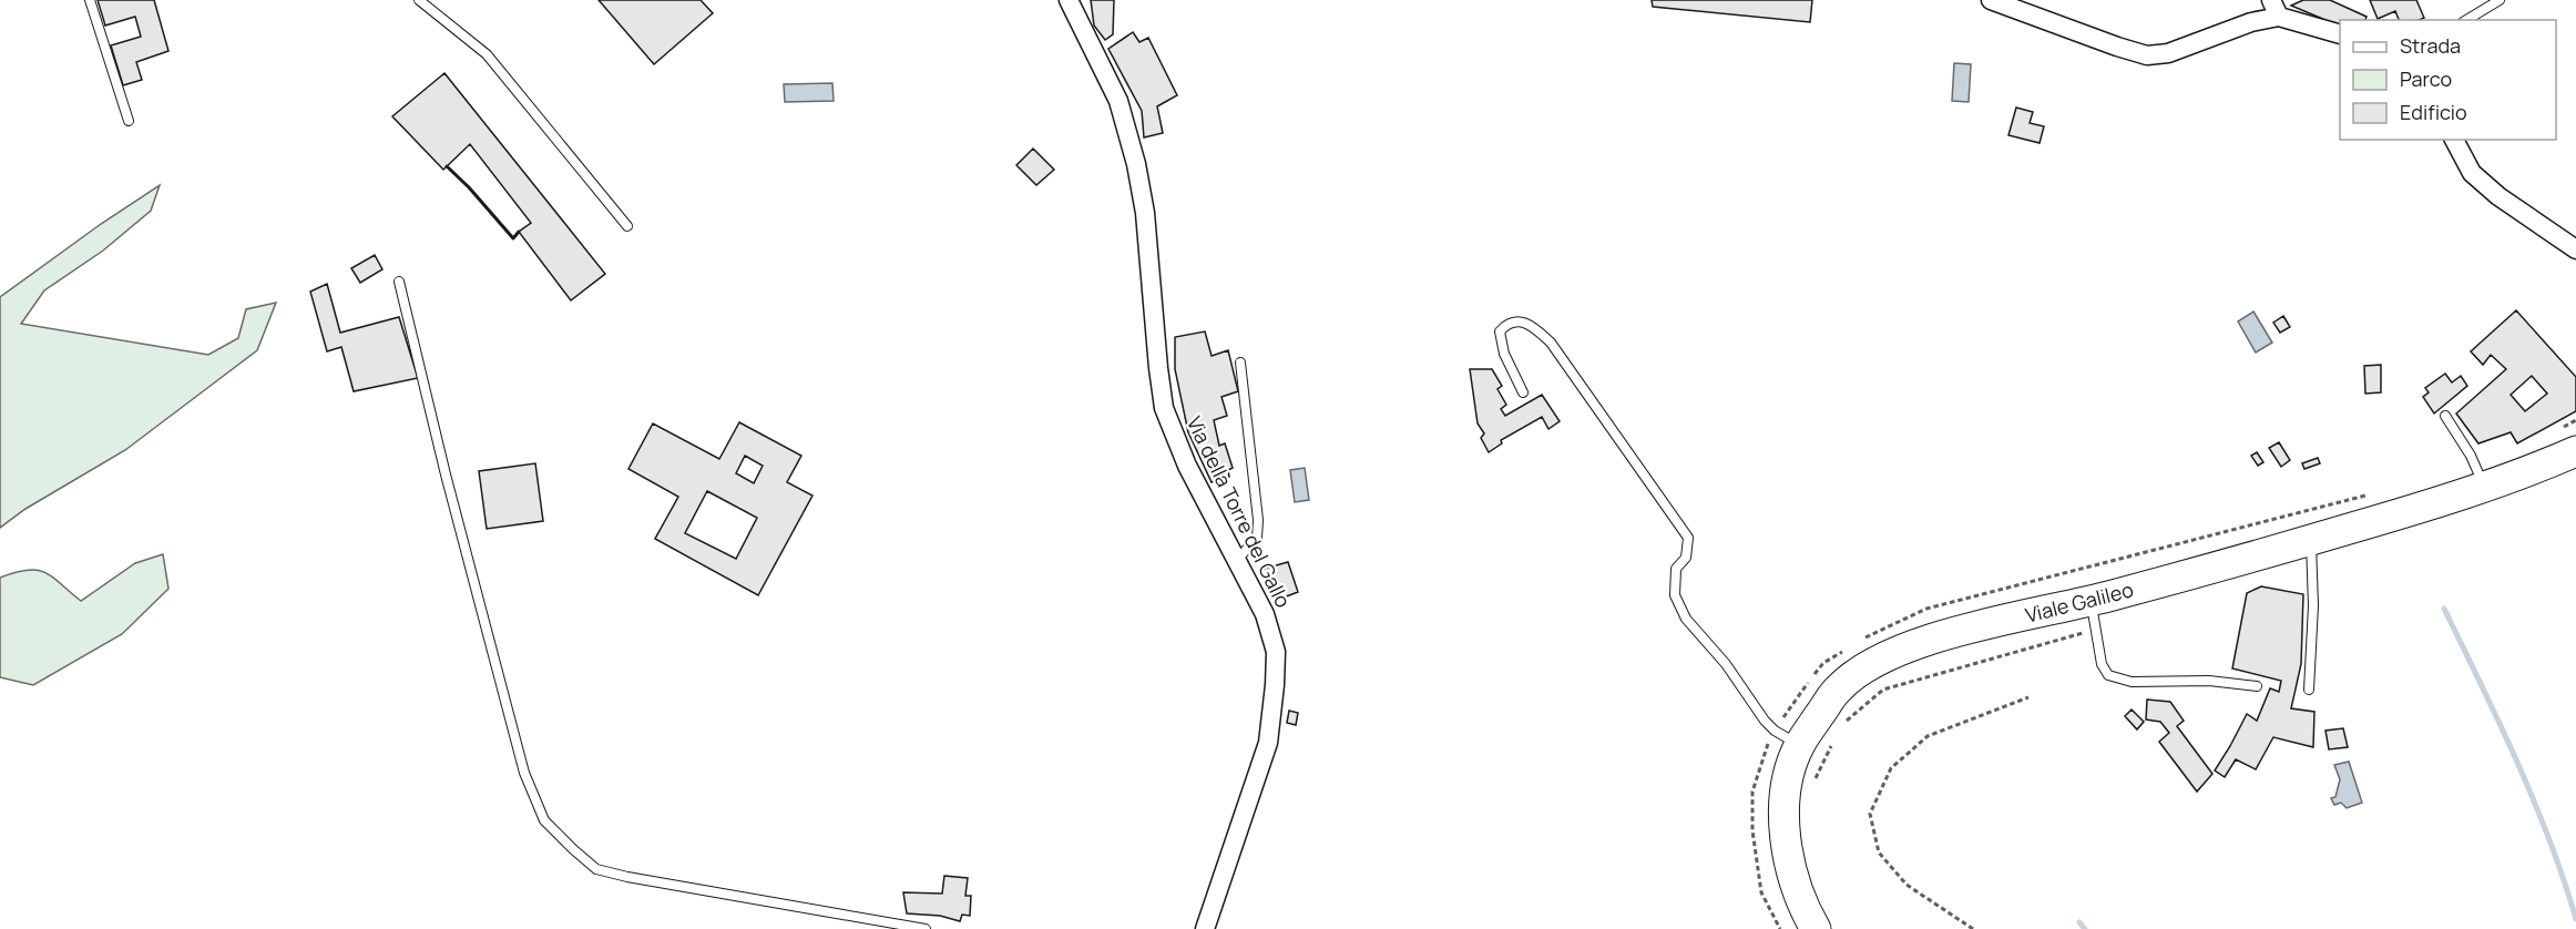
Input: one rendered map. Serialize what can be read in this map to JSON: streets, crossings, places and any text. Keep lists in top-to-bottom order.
{
  "streets": {
    "main road": ["Viale Galileo"],
    "street": ["Via della Torre del Gallo"]
  },
  "legend": ["Strada", "Parco", "Edificio"]
}
